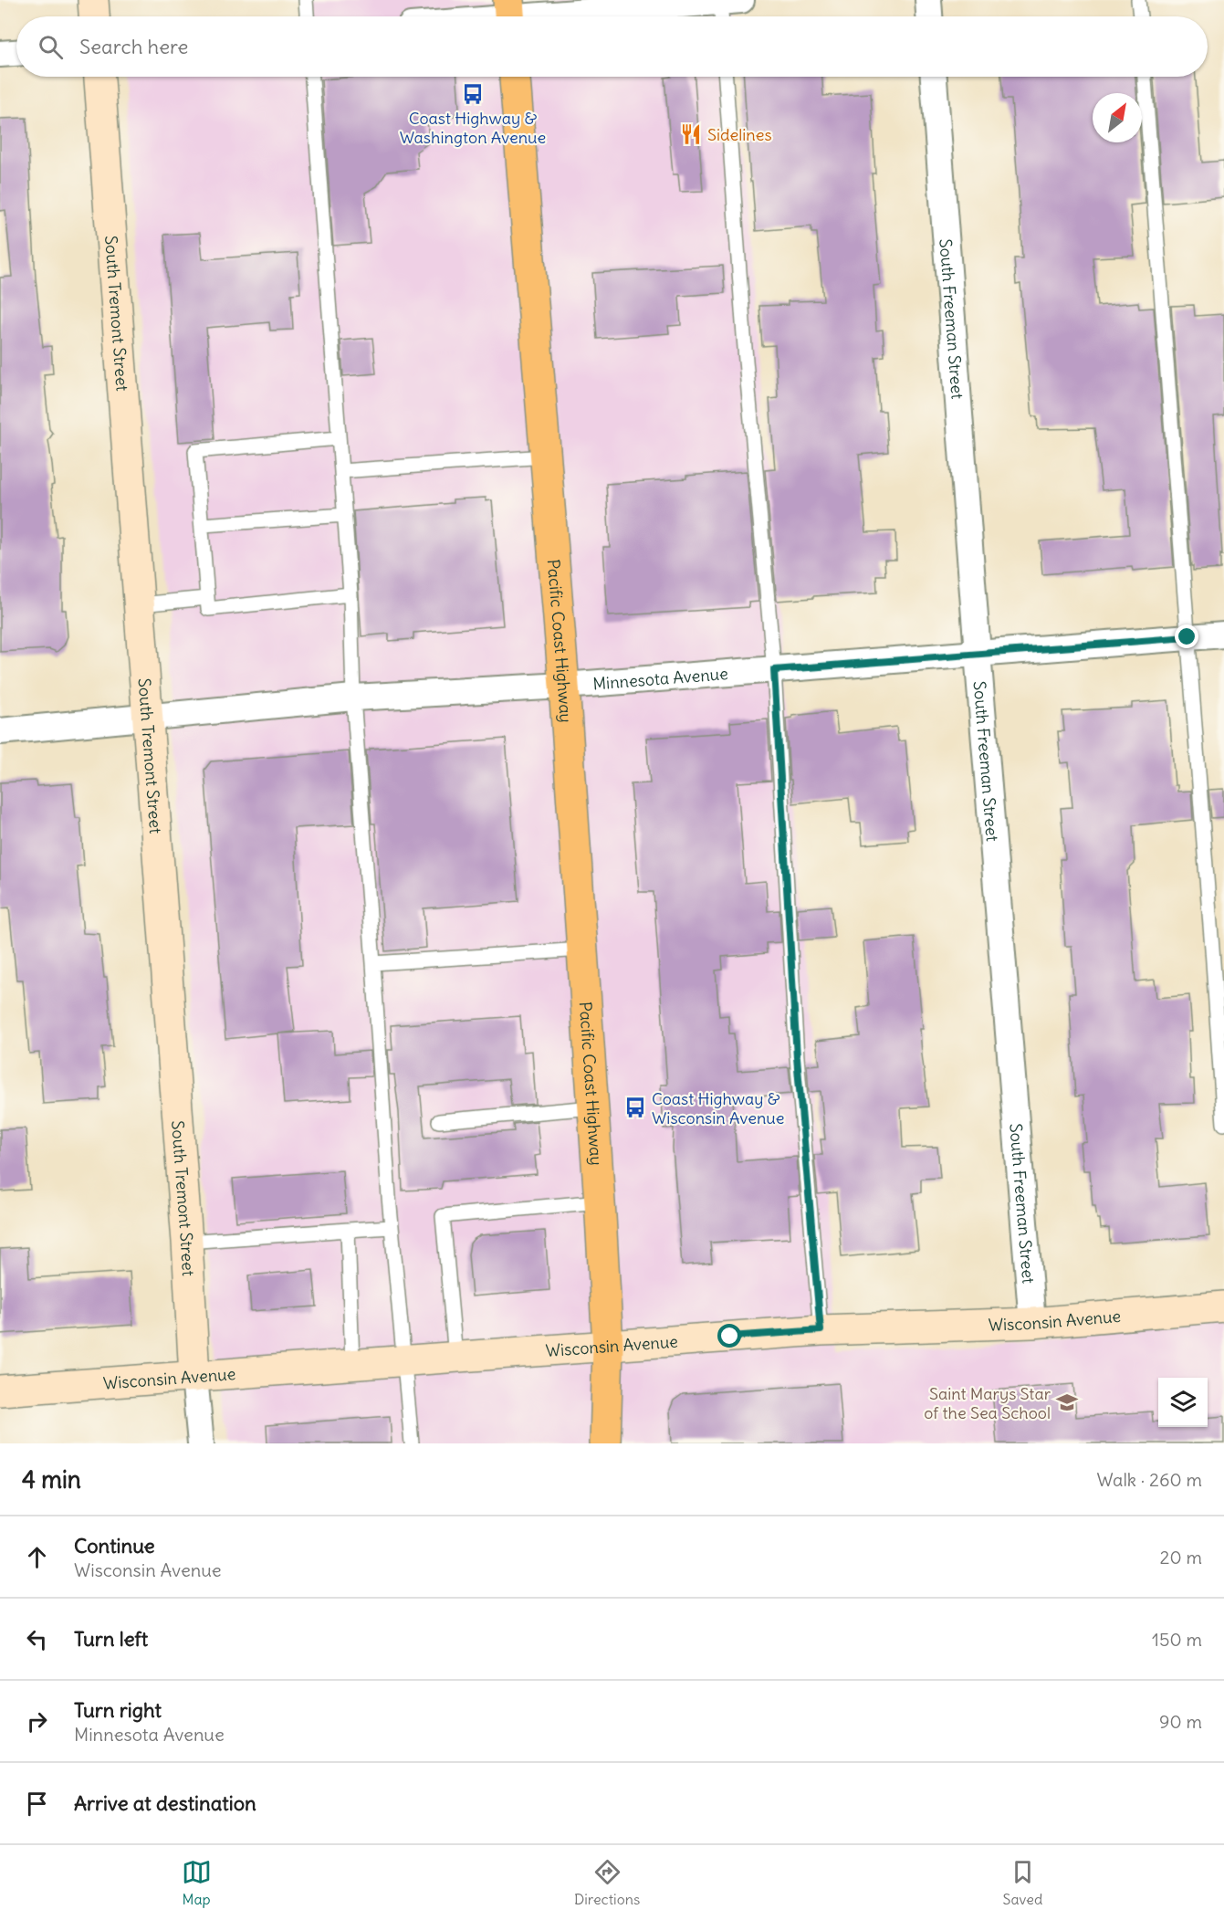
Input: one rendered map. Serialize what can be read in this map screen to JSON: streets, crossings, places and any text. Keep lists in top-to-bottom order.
{
  "streets": {
    "main road": ["Pacific Coast Highway"],
    "street": [
      "South Tremont Street",
      "South Freeman Street",
      "Minnesota Avenue",
      "Wisconsin Avenue"
    ]
  },
  "crossings": [
    ["South Tremont Street", "Minnesota Avenue"],
    ["South Tremont Street", "Wisconsin Avenue"],
    ["South Freeman Street", "Minnesota Avenue"],
    ["South Freeman Street", "Wisconsin Avenue"],
    ["Pacific Coast Highway", "Minnesota Avenue"],
    ["Pacific Coast Highway", "Wisconsin Avenue"]
  ],
  "places": {
    "bus stop": ["Coast Highway & Washington Avenue", "Coast Highway & Wisconsin Avenue"],
    "restaurant": ["Sidelines"],
    "school or university": ["Saint Marys Star of the Sea School"]
  },
  "north": "top right",
  "page": {
    "search": "Search here",
    "heading": ["4 min", "Walk · 260 m"],
    "list": [
      ["Continue", "Wisconsin Avenue", "20 m"],
      ["Turn left", "150 m"],
      ["Turn right", "Minnesota Avenue", "90 m"],
      "Arrive at destination"
    ],
    "nav": ["Map", "Directions", "Saved"]
  }
}
